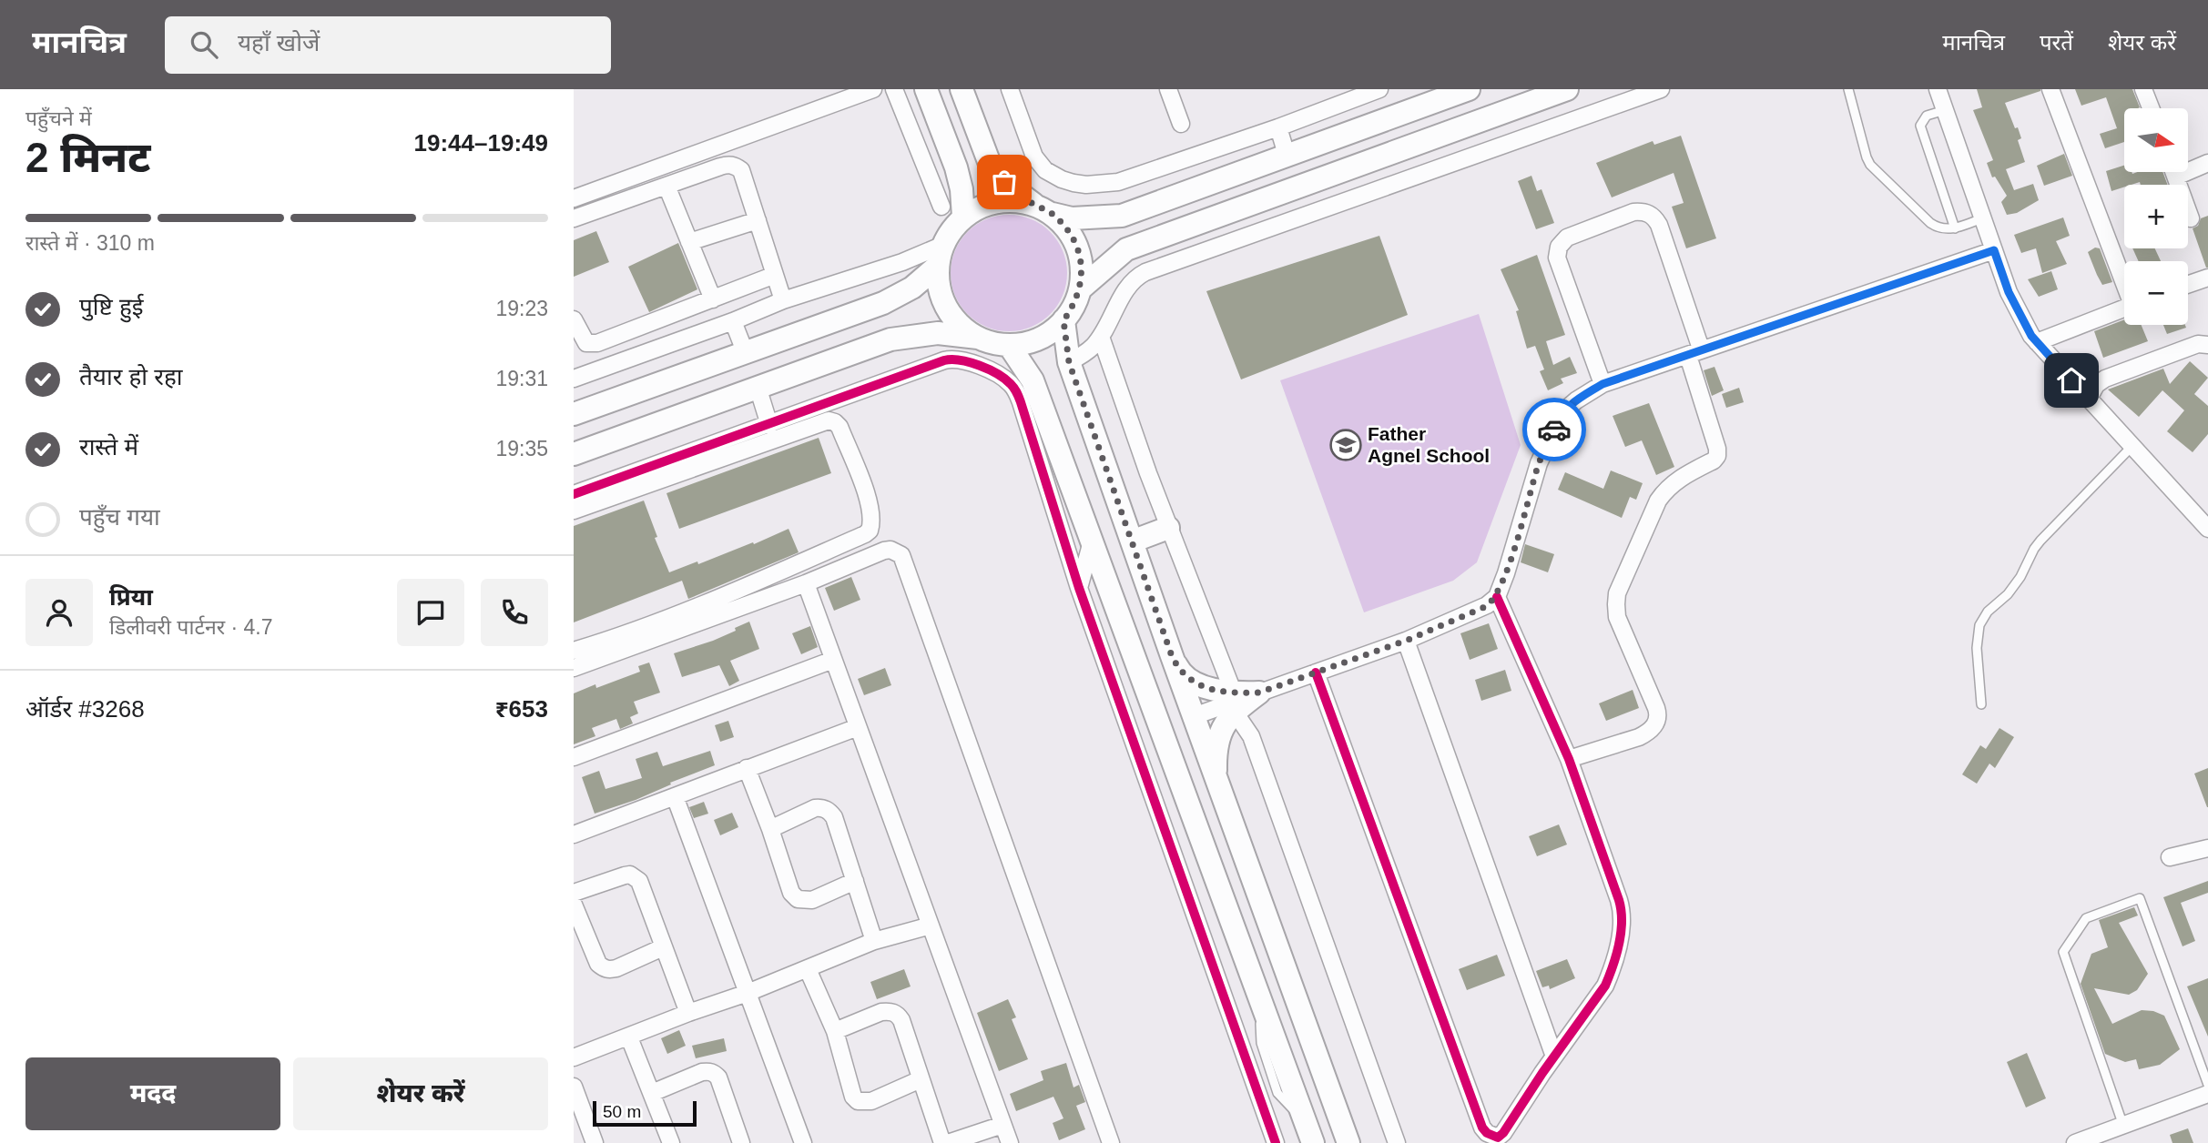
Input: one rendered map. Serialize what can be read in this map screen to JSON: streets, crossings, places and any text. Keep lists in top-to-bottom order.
{
  "places": {
    "school or university": ["Father Agnel School"]
  },
  "scale_bar": "50 m",
  "north": "right",
  "page": {
    "header": "मानचित्र",
    "search": "यहाँ खोजें",
    "nav": ["मानचित्र", "परतें", "शेयर करें"],
    "heading": ["2 मिनट", "पहुँचने में", "19:44–19:49"],
    "panel": [
      "प्रिया",
      "डिलीवरी पार्टनर · 4.7",
      "ऑर्डर #3268",
      "₹653"
    ],
    "map_buttons": ["+", "−"],
    "bar": "रास्ते में · 310 m",
    "list": [
      ["पुष्टि हुई", "19:23"],
      ["तैयार हो रहा", "19:31"],
      ["रास्ते में", "19:35"],
      "पहुँच गया"
    ],
    "buttons": ["मदद", "शेयर करें"],
    "scale": "50 m"
  }
}
